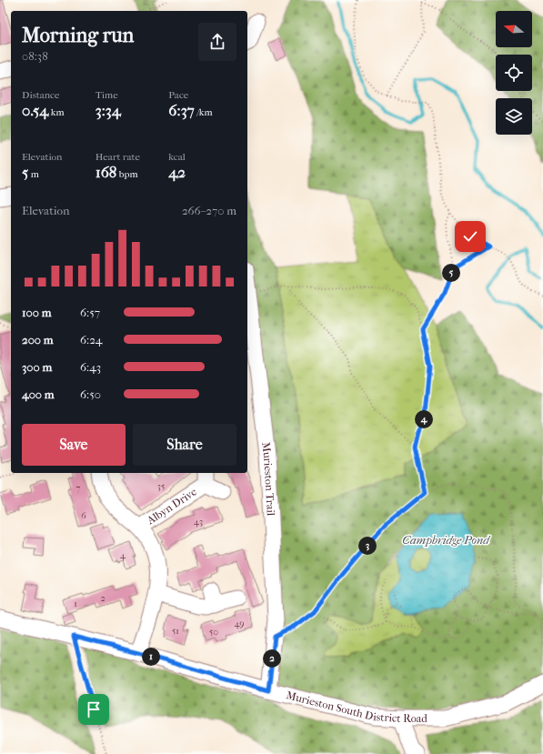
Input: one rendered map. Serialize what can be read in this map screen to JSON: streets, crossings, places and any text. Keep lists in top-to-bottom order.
{
  "streets": {
    "street": ["Murieston Trail", "Albyn Drive", "Murieston South District Road"]
  },
  "crossings": [
    ["Murieston Trail", "Murieston South District Road"],
    ["Albyn Drive", "Murieston South District Road"]
  ],
  "water": ["Campbridge Pond"],
  "house_numbers": [
    "35",
    "7",
    "6",
    "43",
    "4",
    "2",
    "1",
    "49",
    "51",
    "50"
  ],
  "north": "left",
  "page": {
    "heading": ["Morning run", "08:38"],
    "stats": [
      ["Distance", "0.54 km"],
      ["Time", "3:34"],
      ["Pace", "6:37 /km"],
      ["Elevation", "5 m"],
      ["Heart rate", "168 bpm"],
      ["kcal", "42"]
    ],
    "chart": ["Elevation", "266–270 m"],
    "pins": [
      "5",
      "4",
      "3",
      "1",
      "2"
    ],
    "list": [
      {
        "name": "100 m",
        "note": "6:57"
      },
      {
        "name": "200 m",
        "note": "6:24"
      },
      {
        "name": "300 m",
        "note": "6:43"
      },
      {
        "name": "400 m",
        "note": "6:50"
      }
    ],
    "buttons": ["Save", "Share"]
  }
}
